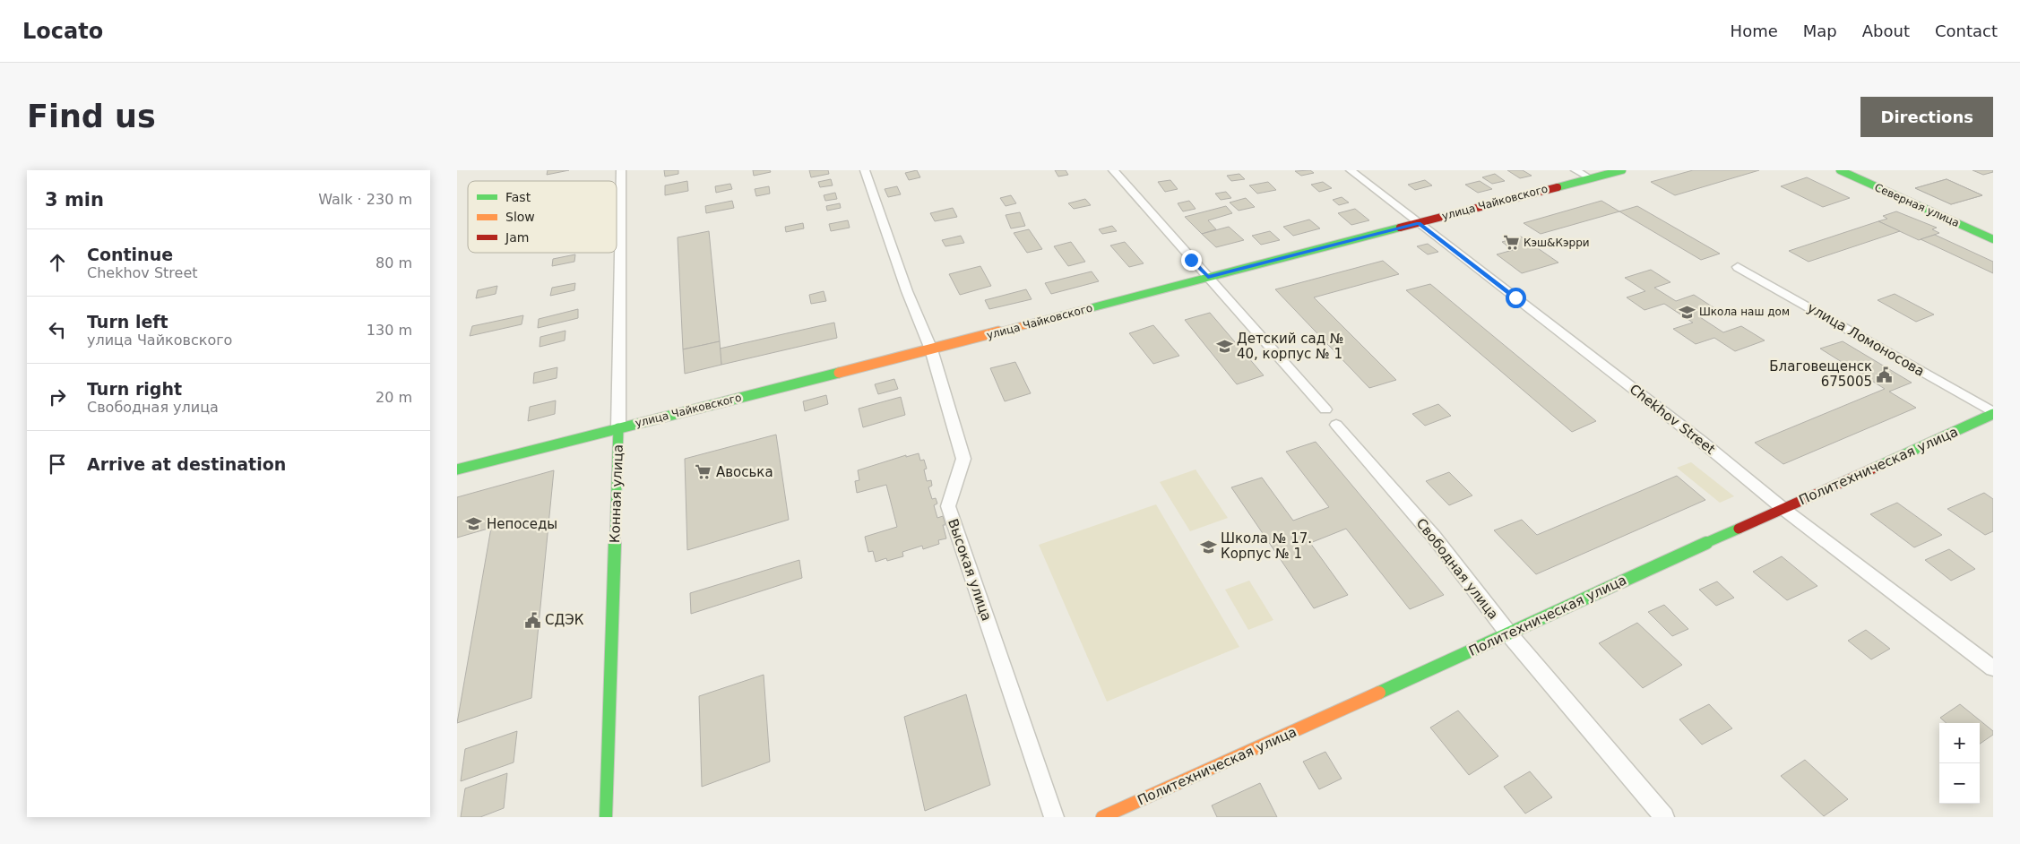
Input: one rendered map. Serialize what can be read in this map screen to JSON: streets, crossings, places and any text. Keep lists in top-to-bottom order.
{
  "streets": {
    "main road": [
      "улица Чайковского",
      "Северная улица",
      "Политехническая улица",
      "Конная улица"
    ],
    "street": [
      "улица Ломоносова",
      "Chekhov Street",
      "Свободная улица",
      "Высокая улица"
    ]
  },
  "crossings": [
    ["улица Чайковского", "Chekhov Street"],
    ["улица Чайковского", "Конная улица"],
    ["улица Чайковского", "Высокая улица"],
    ["улица Ломоносова", "Политехническая улица"],
    ["Chekhov Street", "Политехническая улица"],
    ["Политехническая улица", "Свободная улица"]
  ],
  "places": {
    "supermarket": ["Кэш&Кэрри", "Авоська"],
    "school or university": [
      "Школа наш дом",
      "Детский сад № 40, корпус № 1",
      "Непоседы",
      "Школа № 17. Корпус № 1"
    ],
    "public building": ["Благовещенск 675005", "СДЭК"]
  },
  "legend": ["Fast", "Slow", "Jam"],
  "page": {
    "header": "Locato",
    "nav": [
      "Home",
      "Map",
      "About",
      "Contact"
    ],
    "buttons": "Directions",
    "title": "Find us",
    "heading": ["3 min", "Walk · 230 m"],
    "list": [
      ["Continue", "Chekhov Street", "80 m"],
      ["Turn left", "улица Чайковского", "130 m"],
      ["Turn right", "Свободная улица", "20 m"],
      "Arrive at destination"
    ],
    "map_buttons": ["+", "−"]
  }
}
